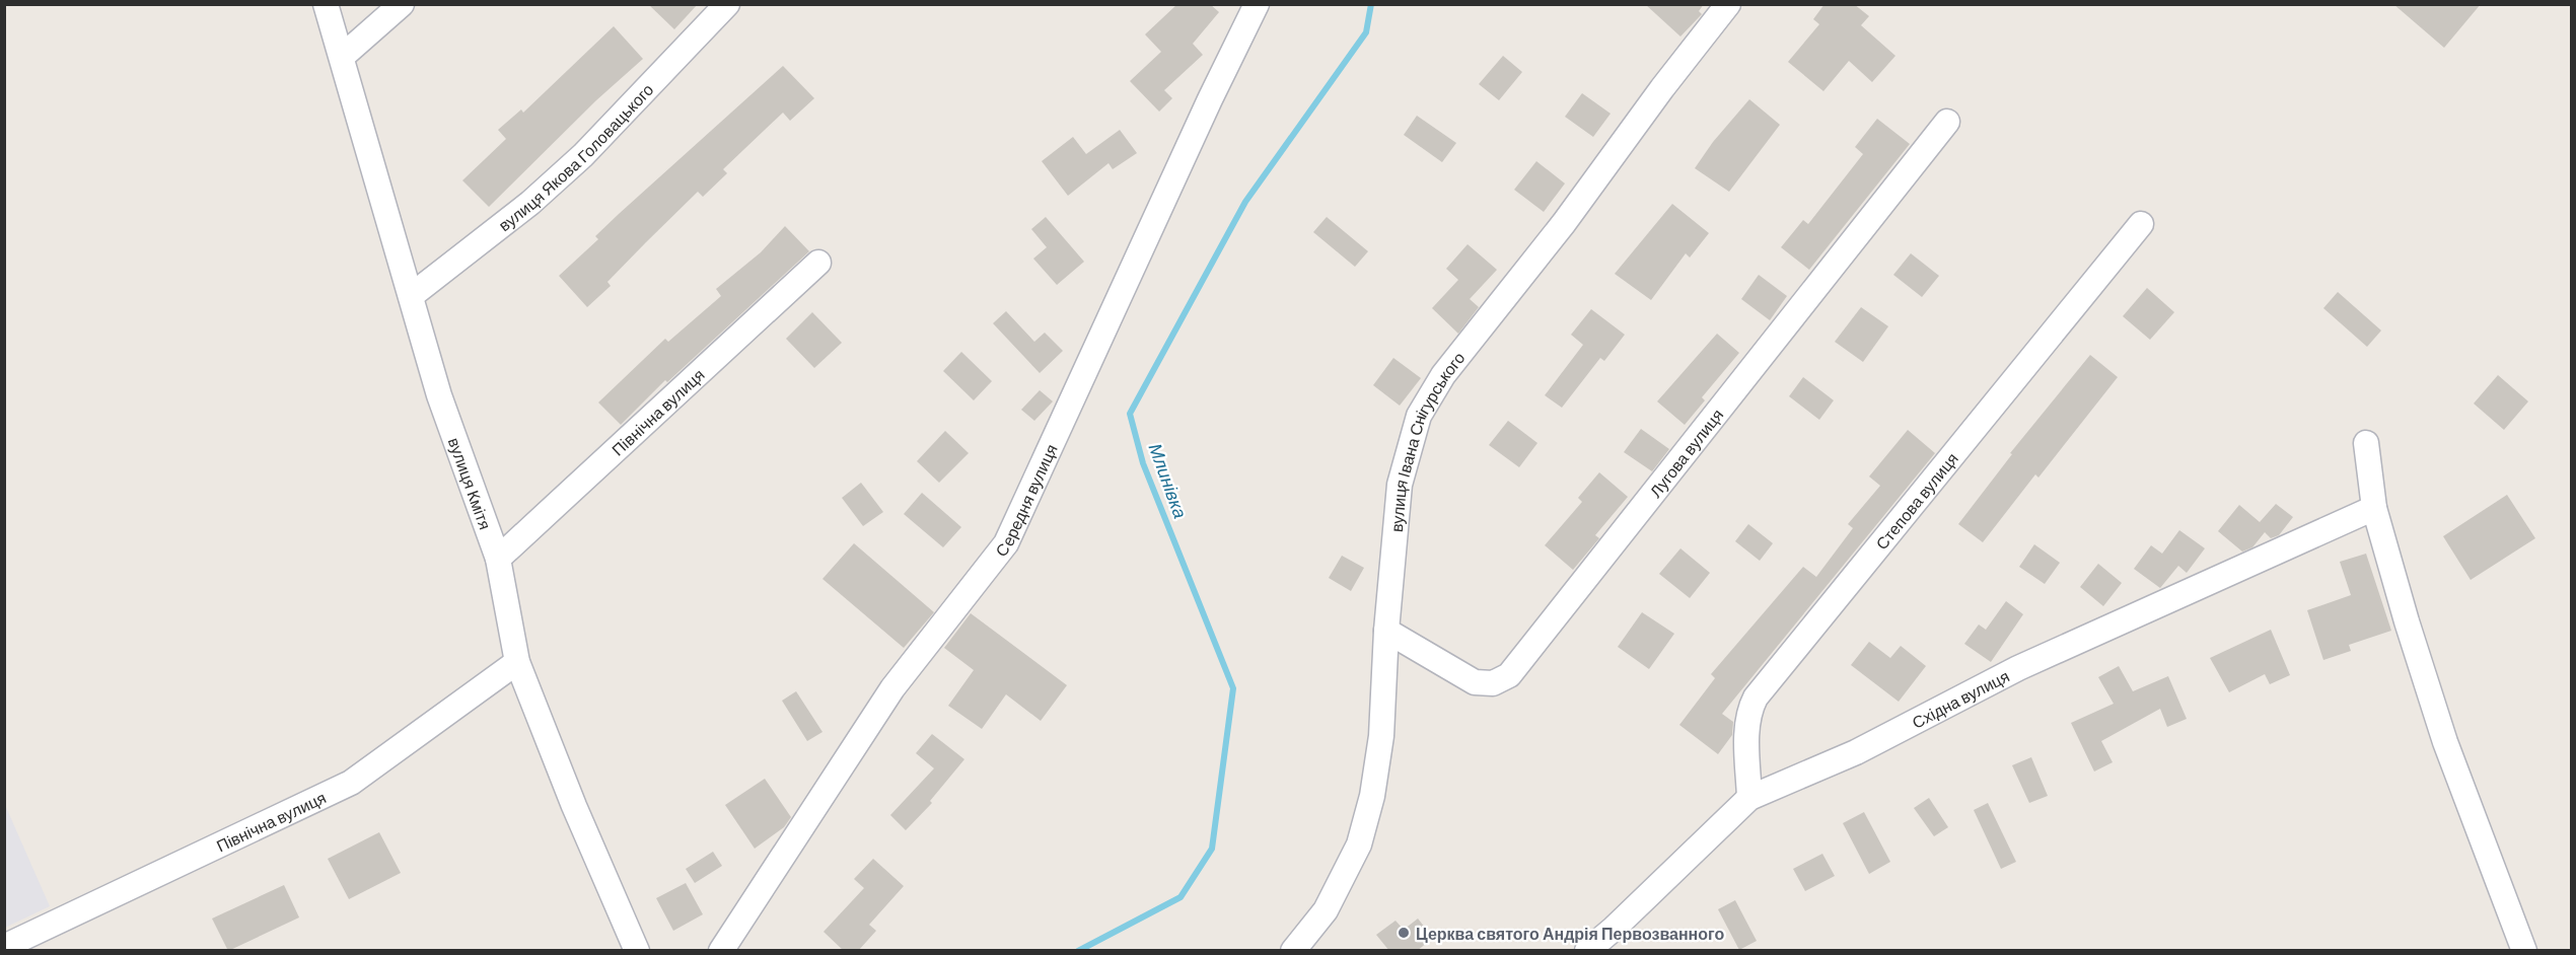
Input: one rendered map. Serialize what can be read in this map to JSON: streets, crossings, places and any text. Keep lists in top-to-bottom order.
{
  "streets": {
    "street": [
      "вулиця Якова Головацького",
      "Північна вулиця",
      "вулиця Івана Снігурського",
      "Лугова вулиця",
      "вулиця Кмітя",
      "Середня вулиця",
      "Степова вулиця",
      "Східна вулиця"
    ]
  },
  "crossings": [
    ["вулиця Якова Головацького", "вулиця Кмітя"],
    ["Північна вулиця", "вулиця Кмітя"],
    ["вулиця Івана Снігурського", "Лугова вулиця"],
    ["Степова вулиця", "Східна вулиця"]
  ],
  "water": ["Млинівка"],
  "places": ["Церква святого Андрія Первозванного"]
}
